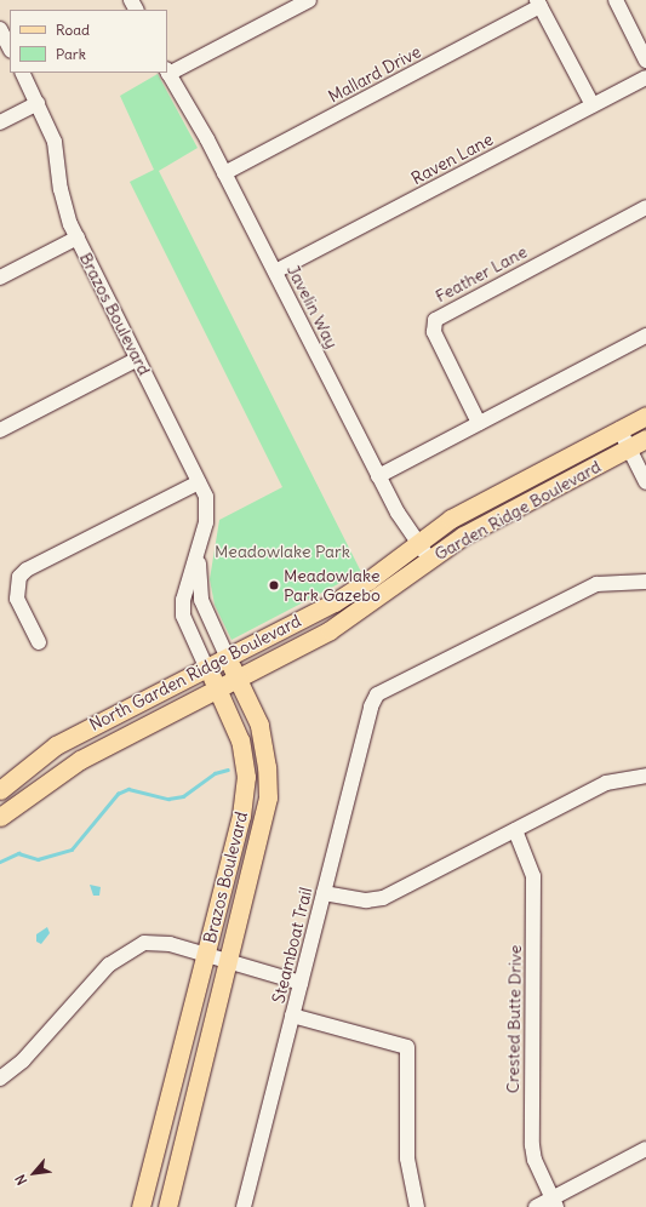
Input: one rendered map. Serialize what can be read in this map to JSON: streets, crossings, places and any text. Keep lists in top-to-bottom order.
{
  "streets": {
    "main road": ["Brazos Boulevard", "Garden Ridge Boulevard", "North Garden Ridge Boulevard"],
    "street": [
      "Mallard Drive",
      "Raven Lane",
      "Feather Lane",
      "Javelin Way",
      "Steamboat Trail",
      "Crested Butte Drive"
    ]
  },
  "crossings": [
    ["Mallard Drive", "Javelin Way"],
    ["Raven Lane", "Javelin Way"],
    ["Javelin Way", "Garden Ridge Boulevard"],
    ["Javelin Way", "North Garden Ridge Boulevard"],
    ["Brazos Boulevard", "Garden Ridge Boulevard"],
    ["Brazos Boulevard", "North Garden Ridge Boulevard"],
    ["Garden Ridge Boulevard", "North Garden Ridge Boulevard"]
  ],
  "parks": ["Meadowlake Park"],
  "places": ["Meadowlake Park Gazebo"],
  "legend": ["Road", "Park"],
  "north": "bottom left"
}
